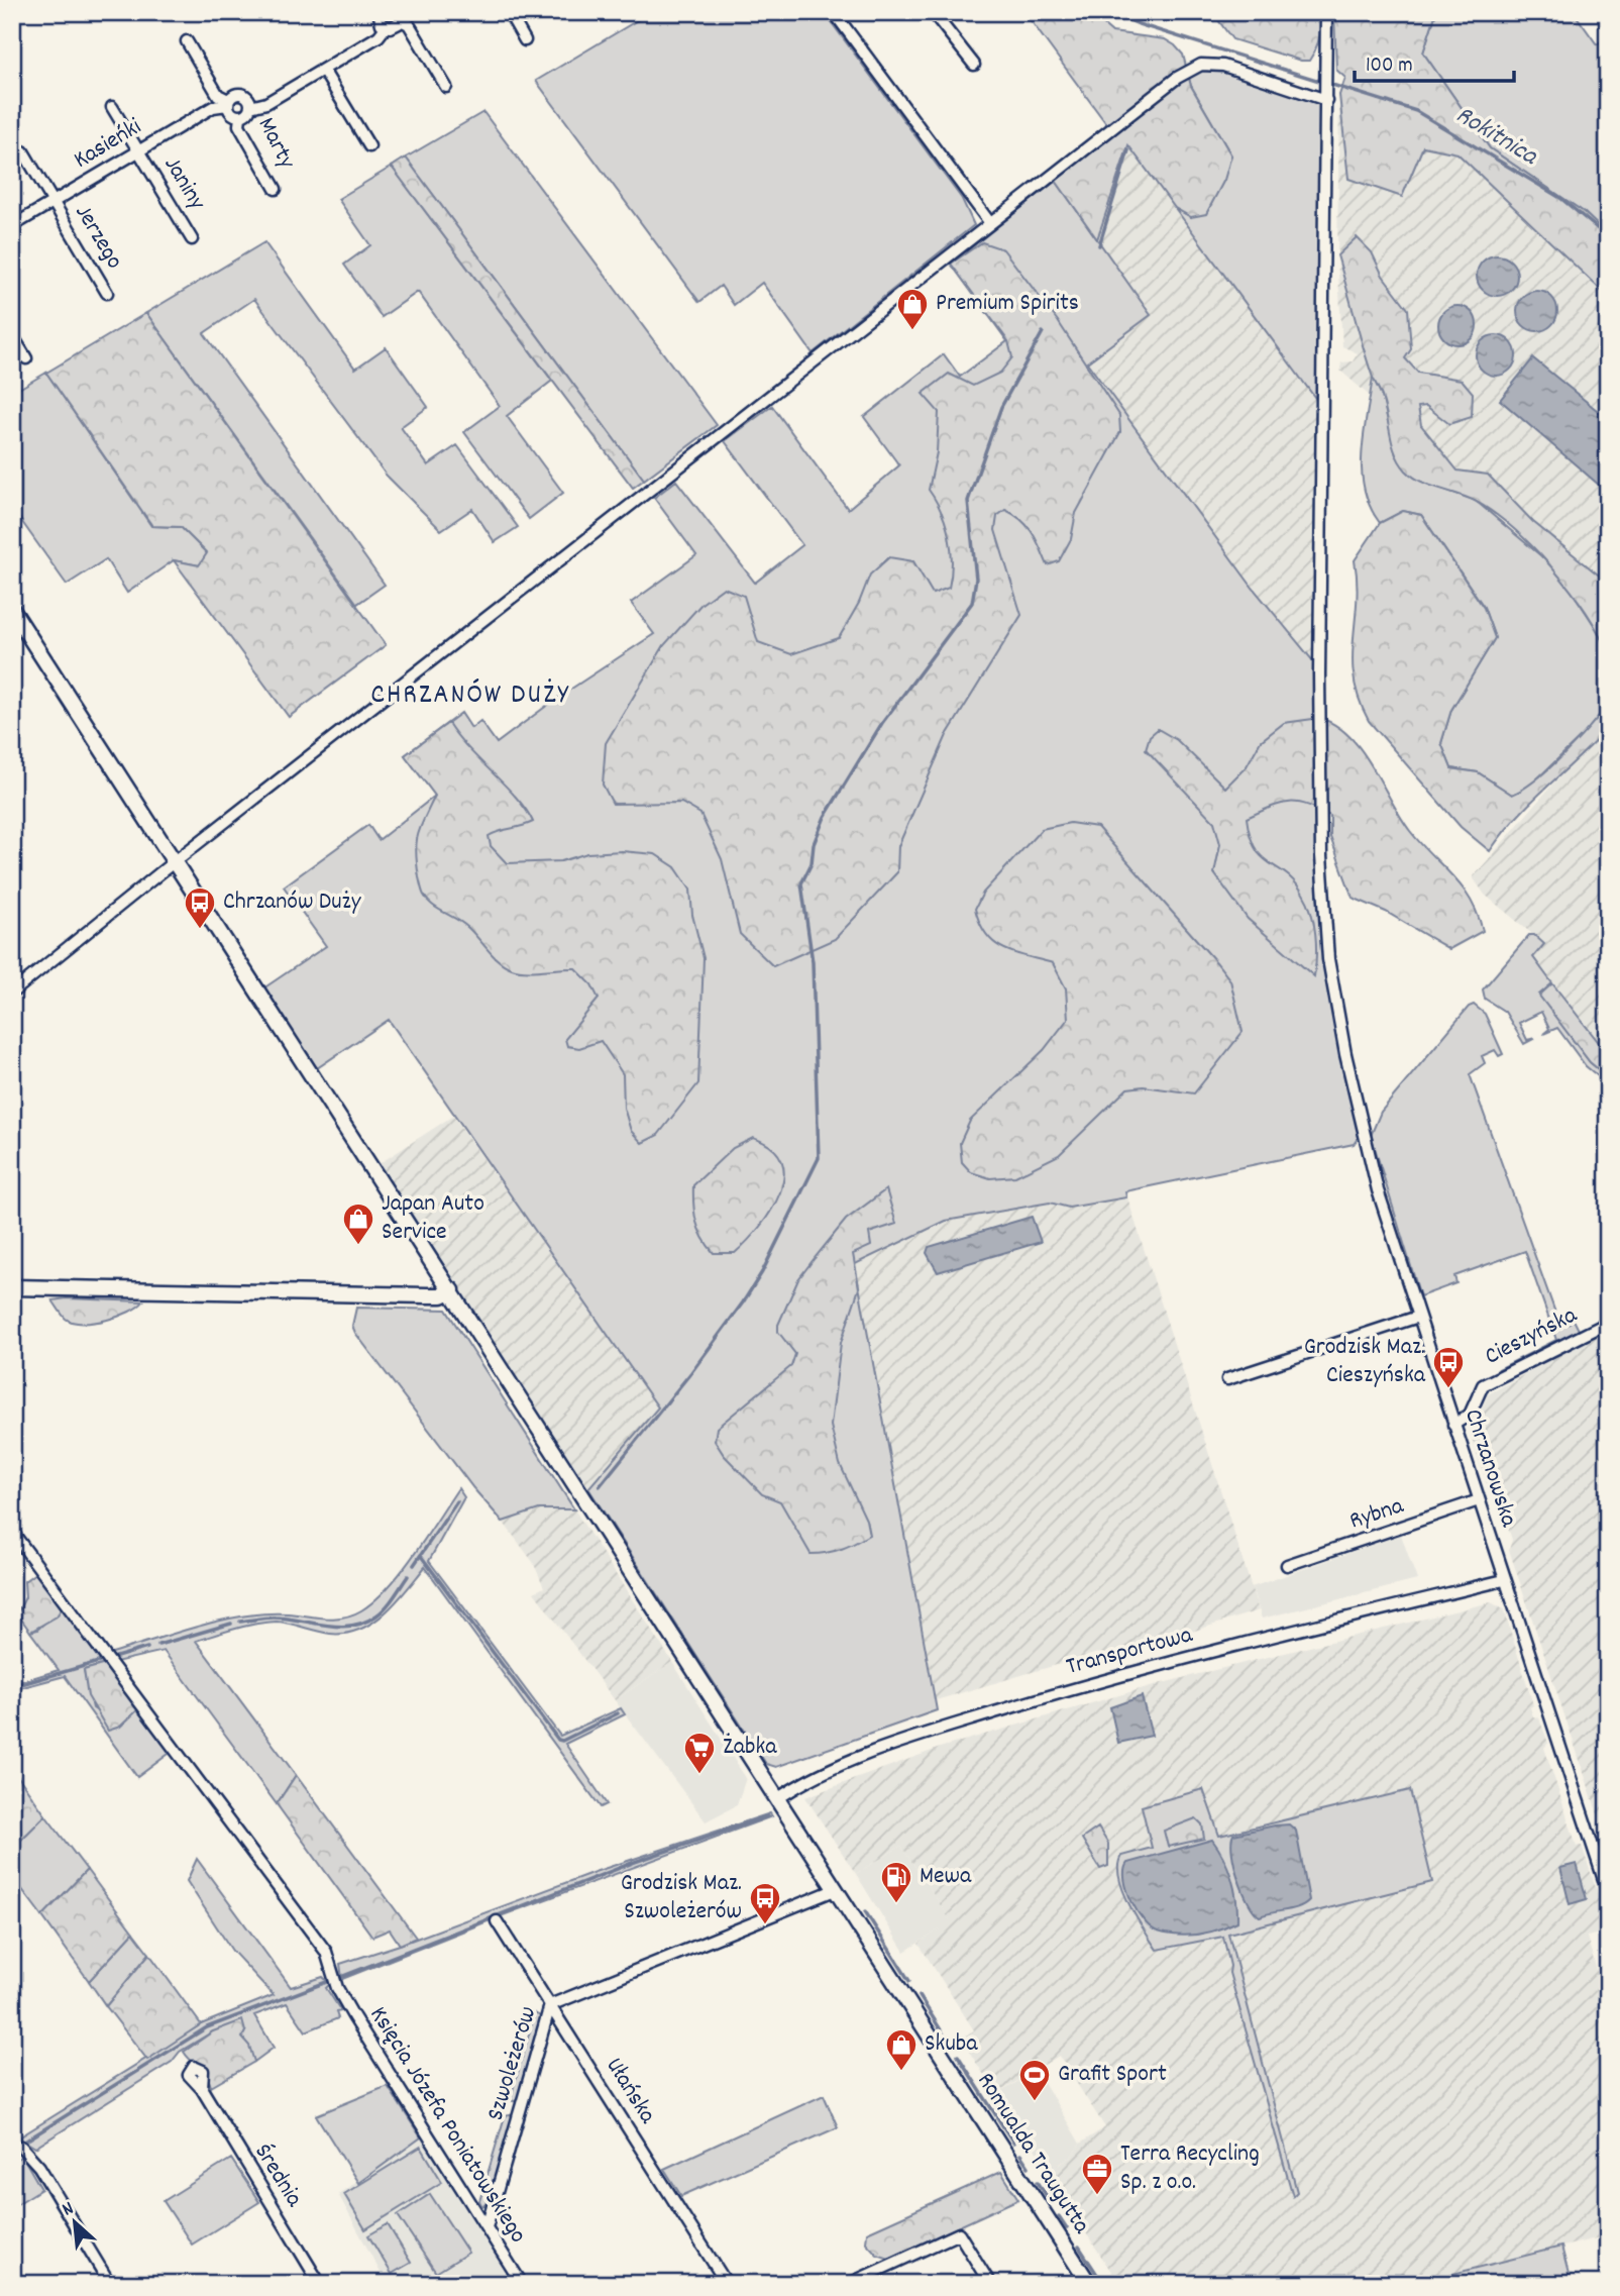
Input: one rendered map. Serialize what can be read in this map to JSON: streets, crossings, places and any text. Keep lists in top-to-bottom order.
{
  "streets": {
    "street": [
      "Marty",
      "Kasieńki",
      "Janiny",
      "Jerzego",
      "Cieszyńska",
      "Chrzanowska",
      "Rybna",
      "Transportowa",
      "Szwoleżerów",
      "Ułańska",
      "Księcia Józefa Poniatowskiego",
      "Romualda Traugutta",
      "Średnia"
    ]
  },
  "crossings": [
    ["Marty", "Kasieńki"],
    ["Kasieńki", "Janiny"],
    ["Kasieńki", "Jerzego"],
    ["Cieszyńska", "Chrzanowska"],
    ["Chrzanowska", "Rybna"],
    ["Chrzanowska", "Transportowa"],
    ["Transportowa", "Romualda Traugutta"],
    ["Szwoleżerów", "Ułańska"],
    ["Szwoleżerów", "Księcia Józefa Poniatowskiego"],
    ["Szwoleżerów", "Romualda Traugutta"]
  ],
  "districts": ["CHRZANÓW DUŻY"],
  "water": ["Rokitnica"],
  "places": {
    "shop": ["Premium Spirits", "Japan Auto Service", "Skuba"],
    "bus stop": ["Chrzanów Duży", "Grodzisk Maz. Cieszyńska", "Grodzisk Maz. Szwoleżerów"],
    "supermarket": ["Żabka"],
    "fuel station": ["Mewa"],
    "sports": ["Grafit Sport"],
    "office": ["Terra Recycling Sp. z o.o."]
  },
  "scale_bar": "100 m",
  "north": "top left"
}
